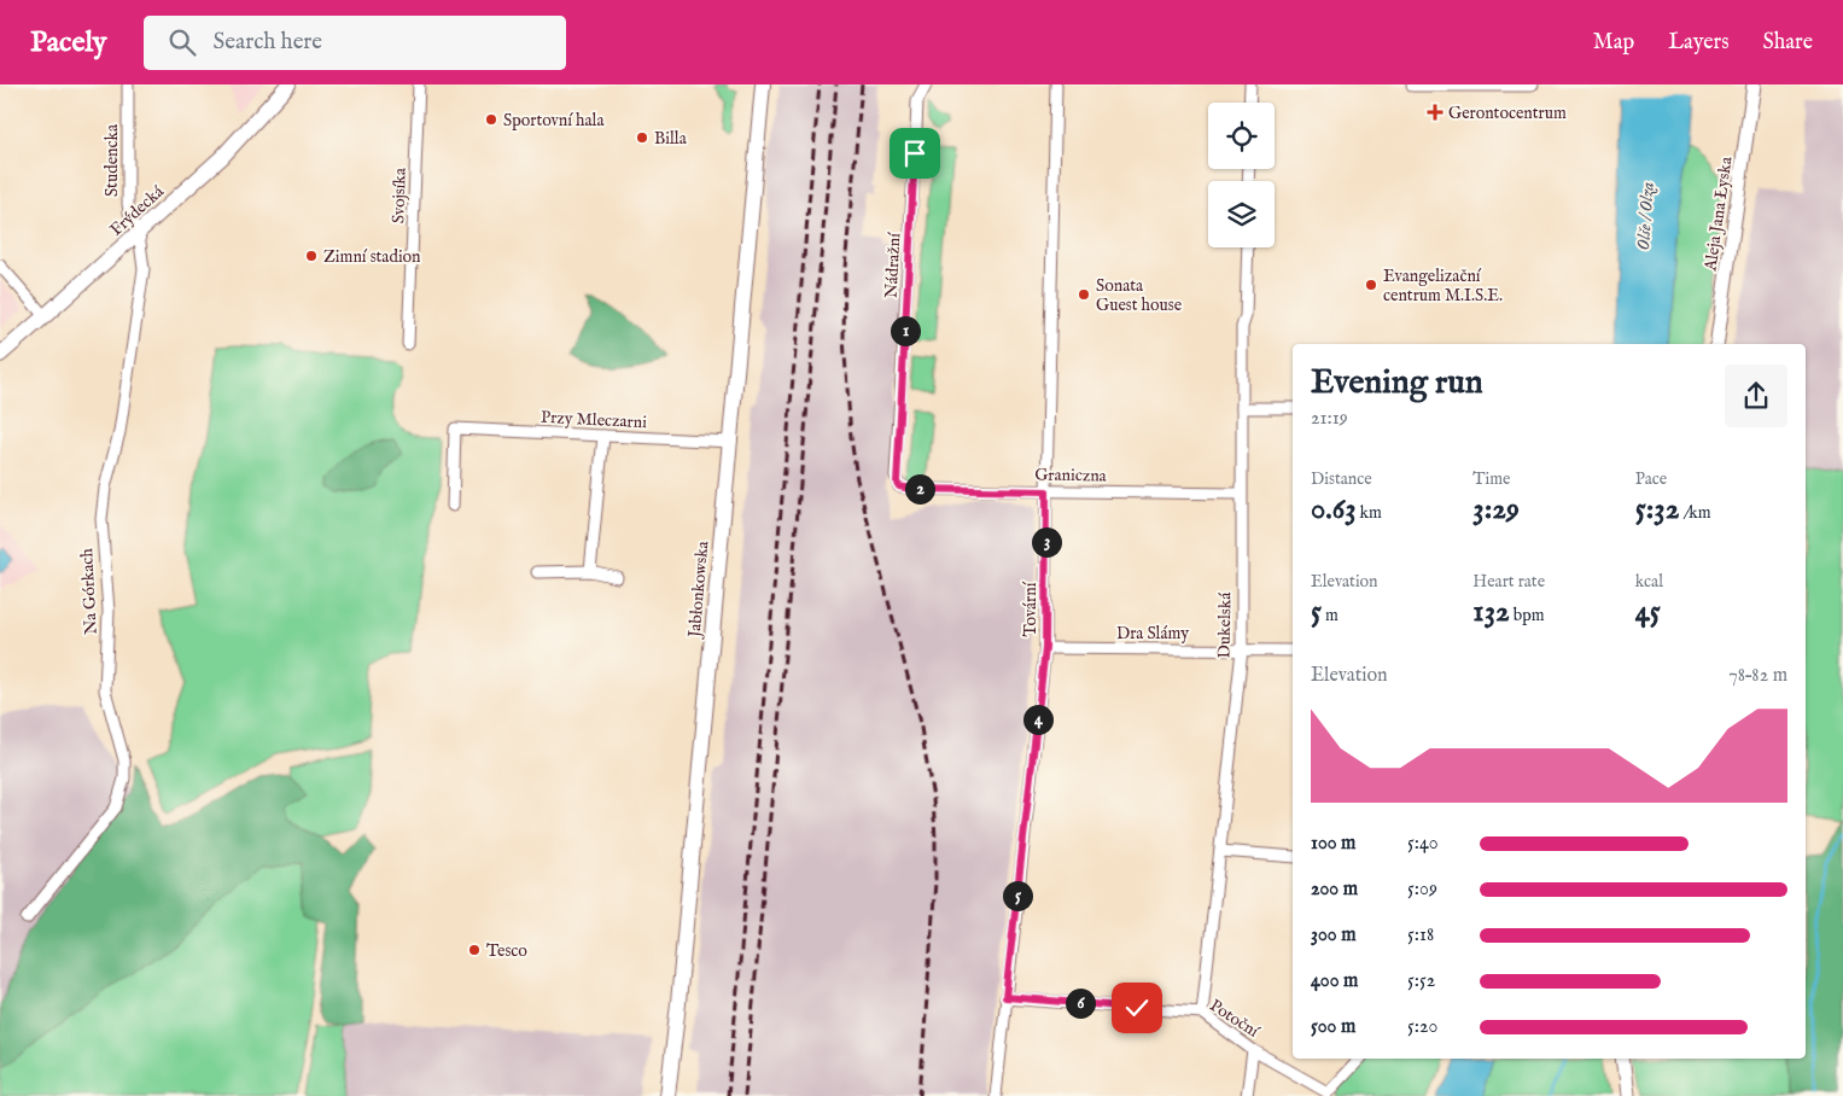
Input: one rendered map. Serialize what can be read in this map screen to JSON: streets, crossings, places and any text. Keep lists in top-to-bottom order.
{
  "streets": {
    "main road": ["Frýdecká", "Jabłonkowska"],
    "street": [
      "Studencka",
      "Svojsíka",
      "Aleja Jana Łyska",
      "Nádražní",
      "Przy Mleczarni",
      "Graniczna",
      "Na Górkach",
      "Tovární",
      "Dukelská",
      "Dra Slámy",
      "Potoční"
    ]
  },
  "crossings": [
    ["Studencka", "Frýdecká"],
    ["Studencka", "Na Górkach"],
    ["Frýdecká", "Na Górkach"],
    ["Nádražní", "Graniczna"],
    ["Przy Mleczarni", "Jabłonkowska"],
    ["Graniczna", "Tovární"],
    ["Graniczna", "Dukelská"],
    ["Tovární", "Dra Slámy"],
    ["Tovární", "Potoční"],
    ["Dukelská", "Dra Slámy"],
    ["Dukelská", "Potoční"]
  ],
  "water": ["Olše / Olza"],
  "places": {
    "health": ["Gerontocentrum"],
    "other": [
      "Sportovní hala",
      "Billa",
      "Zimní stadion",
      "Evangelizační centrum M.I.S.E.",
      "Sonata Guest house",
      "Tesco"
    ]
  },
  "page": {
    "header": "Pacely",
    "search": "Search here",
    "nav": ["Map", "Layers", "Share"],
    "pins": [
      "1",
      "2",
      "3",
      "4",
      "5",
      "6"
    ],
    "heading": ["Evening run", "21:19"],
    "stats": [
      ["Distance", "0.63 km"],
      ["Time", "3:29"],
      ["Pace", "5:32 /km"],
      ["Elevation", "5 m"],
      ["Heart rate", "132 bpm"],
      ["kcal", "45"]
    ],
    "chart": ["Elevation", "78–82 m"],
    "list": [
      {
        "name": "100 m",
        "note": "5:40"
      },
      {
        "name": "200 m",
        "note": "5:09"
      },
      {
        "name": "300 m",
        "note": "5:18"
      },
      {
        "name": "400 m",
        "note": "5:52"
      },
      {
        "name": "500 m",
        "note": "5:20"
      }
    ]
  }
}
